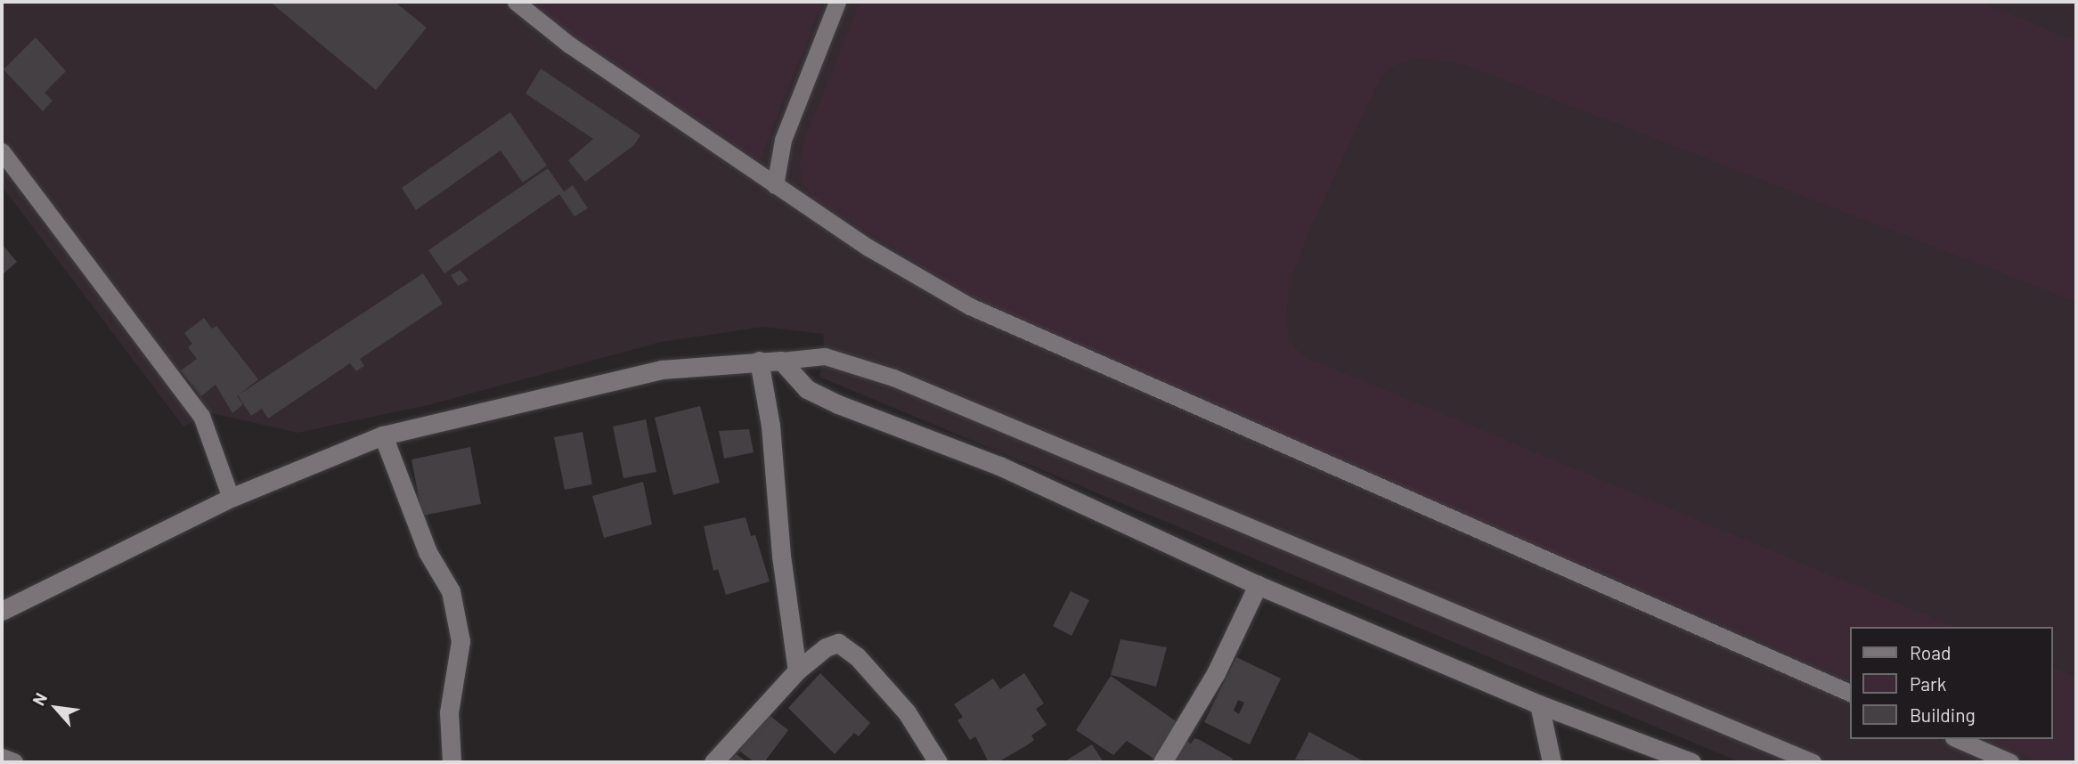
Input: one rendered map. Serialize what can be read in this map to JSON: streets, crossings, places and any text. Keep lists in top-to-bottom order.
{
  "legend": ["Road", "Park", "Building"],
  "north": "top left"
}
